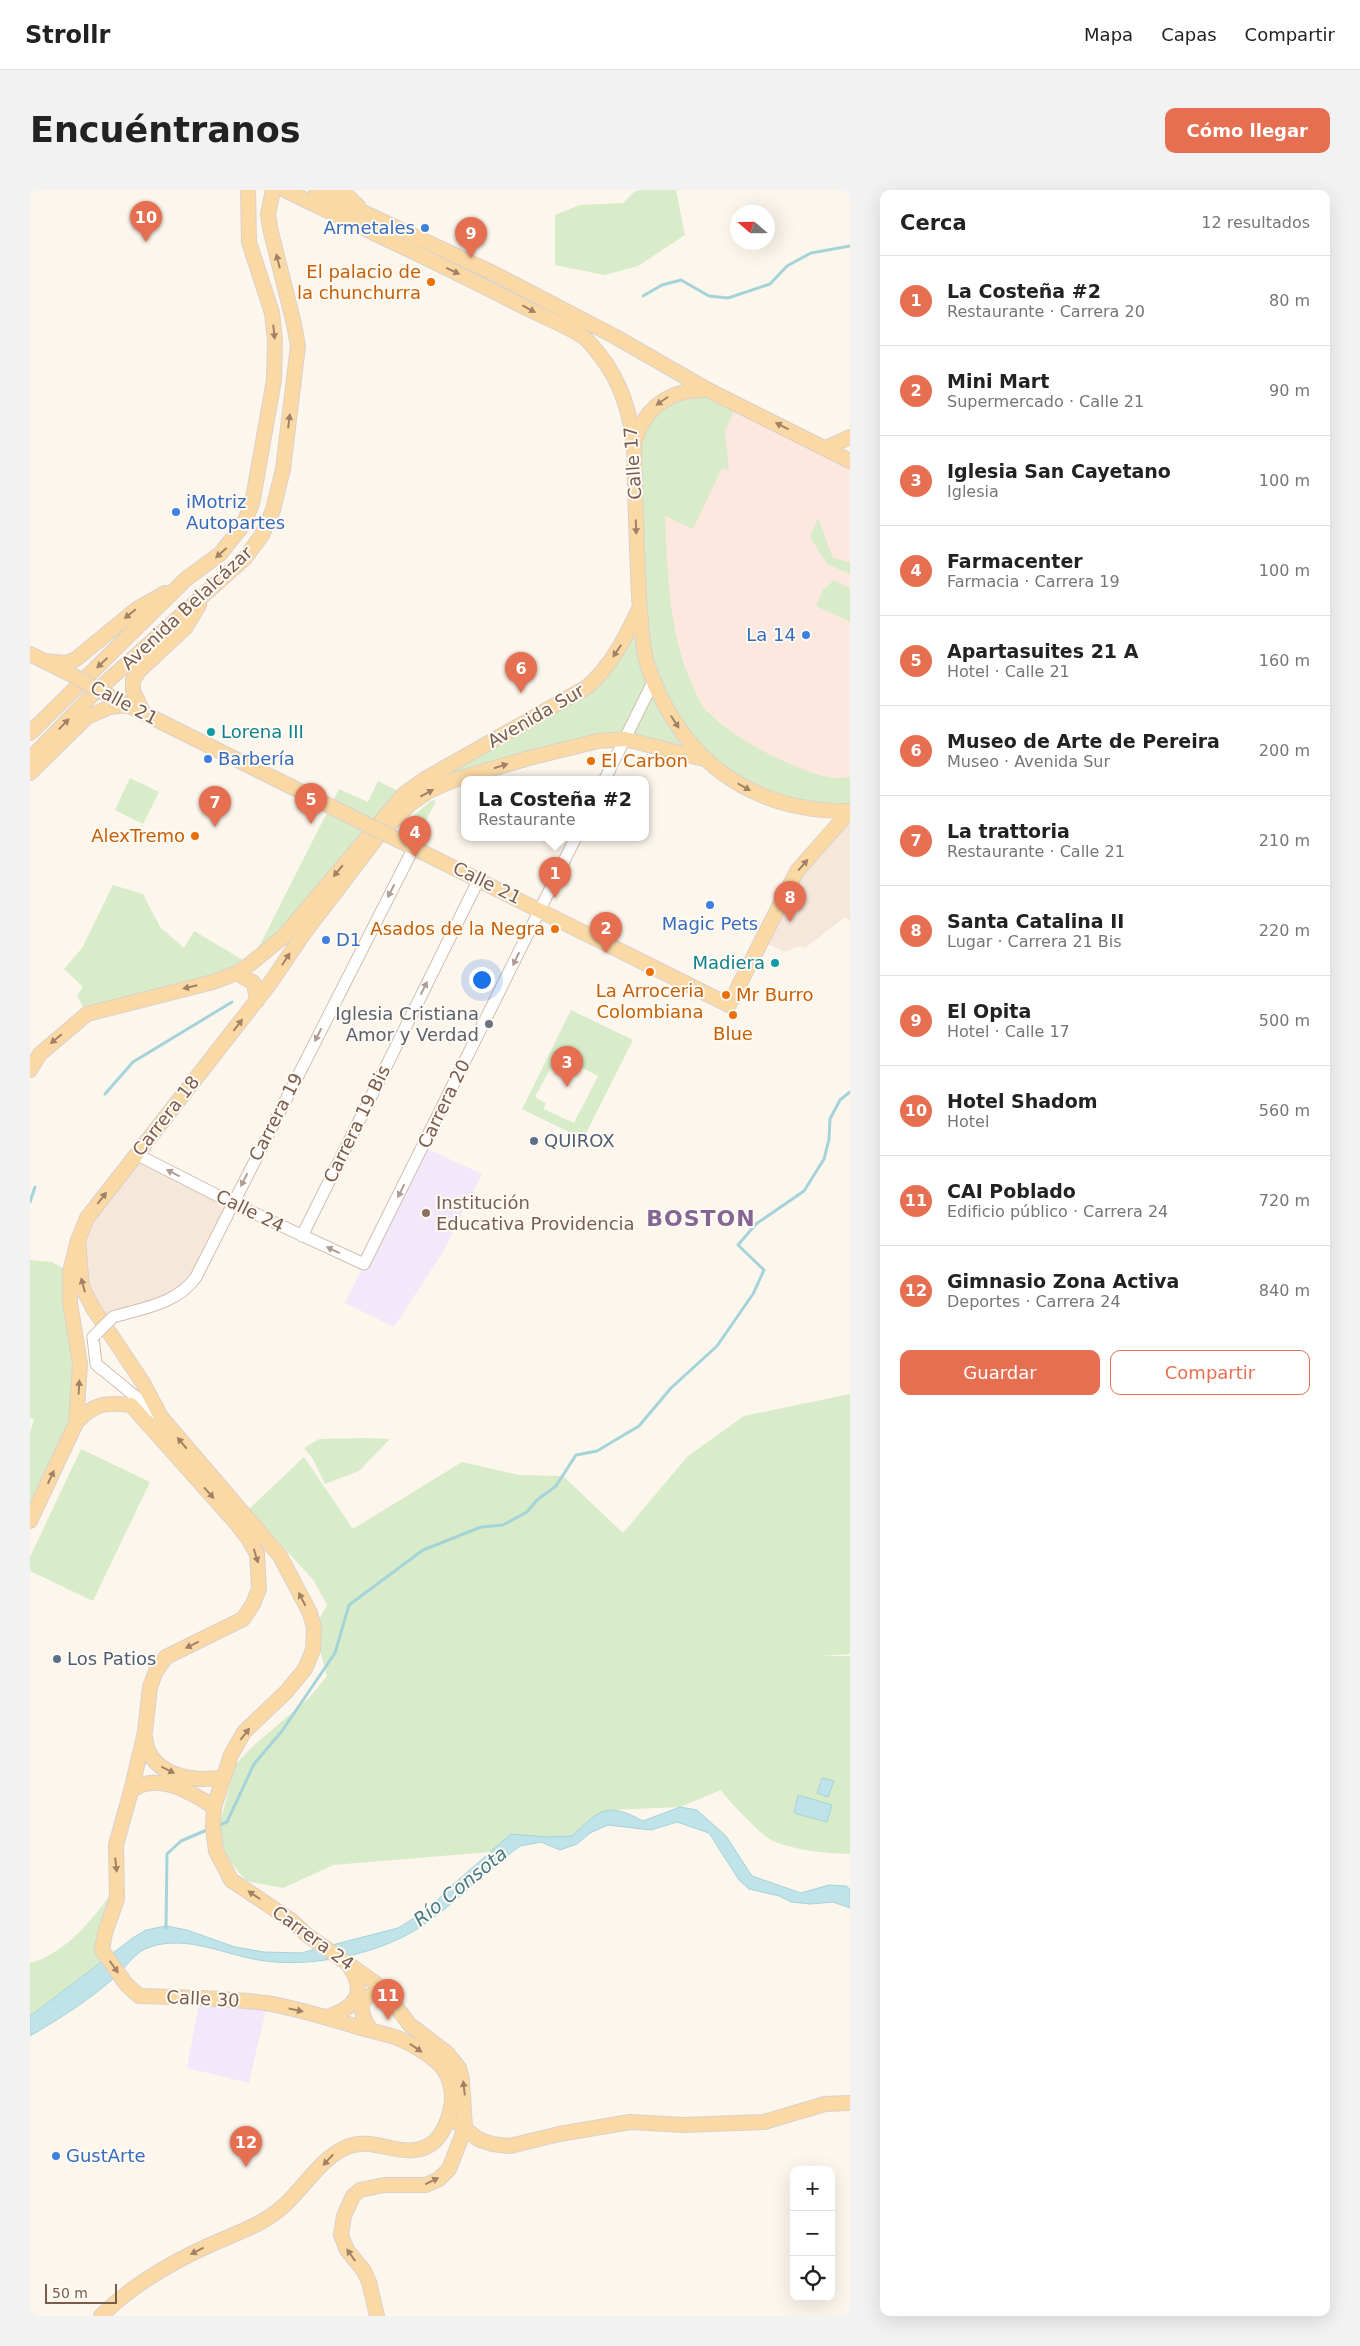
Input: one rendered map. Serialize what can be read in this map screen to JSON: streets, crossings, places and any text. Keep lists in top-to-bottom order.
{
  "streets": {
    "main road": [
      "Calle 17",
      "Avenida Belalcázar",
      "Calle 21",
      "Avenida Sur",
      "Carrera 18",
      "Carrera 24",
      "Calle 30"
    ],
    "street": [
      "Carrera 20",
      "Carrera 19",
      "Carrera 19 Bis",
      "Calle 24"
    ]
  },
  "crossings": [
    ["Calle 17", "Calle 21"],
    ["Calle 17", "Avenida Sur"],
    ["Calle 21", "Carrera 20"],
    ["Calle 21", "Carrera 19"],
    ["Calle 21", "Carrera 19 Bis"],
    ["Avenida Sur", "Carrera 18"],
    ["Carrera 20", "Calle 24"],
    ["Carrera 18", "Calle 24"],
    ["Carrera 18", "Carrera 24"],
    ["Carrera 19", "Calle 24"],
    ["Carrera 19 Bis", "Calle 24"]
  ],
  "one_way": [
    "Carrera 20",
    "Carrera 18",
    "Carrera 19",
    "Carrera 19 Bis",
    "Calle 24",
    "Carrera 24"
  ],
  "districts": ["BOSTON"],
  "water": ["Río Consota"],
  "places": [
    "Armetales",
    "El palacio de la chunchurra",
    "iMotriz Autopartes",
    "La 14",
    "Lorena III",
    "Barbería",
    "El Carbon",
    "AlexTremo",
    "Magic Pets",
    "Asados de la Negra",
    "D1",
    "Madiera",
    "La Arroceria Colombiana",
    "Mr Burro",
    "Blue",
    "Iglesia Cristiana Amor y Verdad",
    "QUIROX",
    "Institución Educativa Providencia",
    "Los Patios",
    "GustArte"
  ],
  "scale_bar": "50 m",
  "north": "left",
  "page": {
    "header": "Strollr",
    "nav": ["Mapa", "Capas", "Compartir"],
    "buttons": [
      "Cómo llegar",
      ["Guardar", "Compartir"]
    ],
    "title": "Encuéntranos",
    "heading": ["Cerca", "12 resultados"],
    "pins": [
      "10",
      "9",
      "6",
      "5",
      "7",
      "4",
      "1",
      "8",
      "2",
      "3",
      "11",
      "12"
    ],
    "list": [
      {
        "mark": "1",
        "name": "La Costeña #2",
        "note": "Restaurante · Carrera 20",
        "value": "80 m"
      },
      {
        "mark": "2",
        "name": "Mini Mart",
        "note": "Supermercado · Calle 21",
        "value": "90 m"
      },
      {
        "mark": "3",
        "name": "Iglesia San Cayetano",
        "note": "Iglesia",
        "value": "100 m"
      },
      {
        "mark": "4",
        "name": "Farmacenter",
        "note": "Farmacia · Carrera 19",
        "value": "100 m"
      },
      {
        "mark": "5",
        "name": "Apartasuites 21 A",
        "note": "Hotel · Calle 21",
        "value": "160 m"
      },
      {
        "mark": "6",
        "name": "Museo de Arte de Pereira",
        "note": "Museo · Avenida Sur",
        "value": "200 m"
      },
      {
        "mark": "7",
        "name": "La trattoria",
        "note": "Restaurante · Calle 21",
        "value": "210 m"
      },
      {
        "mark": "8",
        "name": "Santa Catalina II",
        "note": "Lugar · Carrera 21 Bis",
        "value": "220 m"
      },
      {
        "mark": "9",
        "name": "El Opita",
        "note": "Hotel · Calle 17",
        "value": "500 m"
      },
      {
        "mark": "10",
        "name": "Hotel Shadom",
        "note": "Hotel",
        "value": "560 m"
      },
      {
        "mark": "11",
        "name": "CAI Poblado",
        "note": "Edificio público · Carrera 24",
        "value": "720 m"
      },
      {
        "mark": "12",
        "name": "Gimnasio Zona Activa",
        "note": "Deportes · Carrera 24",
        "value": "840 m"
      }
    ],
    "popup": ["La Costeña #2", "Restaurante"],
    "map_buttons": ["+", "−"],
    "scale": "50 m"
  }
}
